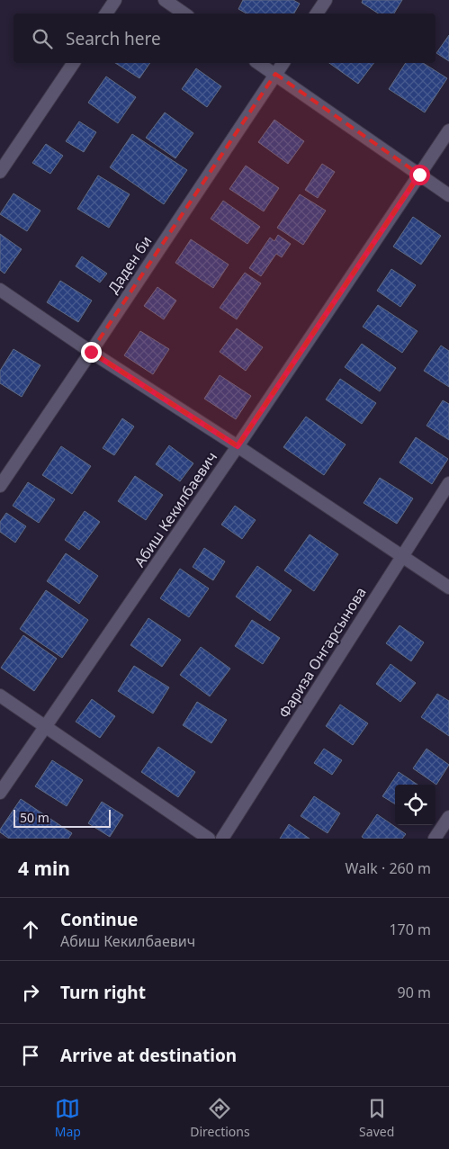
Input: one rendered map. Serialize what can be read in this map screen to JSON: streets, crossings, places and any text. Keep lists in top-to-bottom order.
{
  "streets": {
    "street": ["Даден би", "Абиш Кекилбаевич", "Фариза Онгарсынова"]
  },
  "scale_bar": "50 m",
  "page": {
    "search": "Search here",
    "scale": "50 m",
    "heading": ["4 min", "Walk · 260 m"],
    "list": [
      ["Continue", "Абиш Кекилбаевич", "170 m"],
      ["Turn right", "90 m"],
      "Arrive at destination"
    ],
    "nav": ["Map", "Directions", "Saved"]
  }
}
